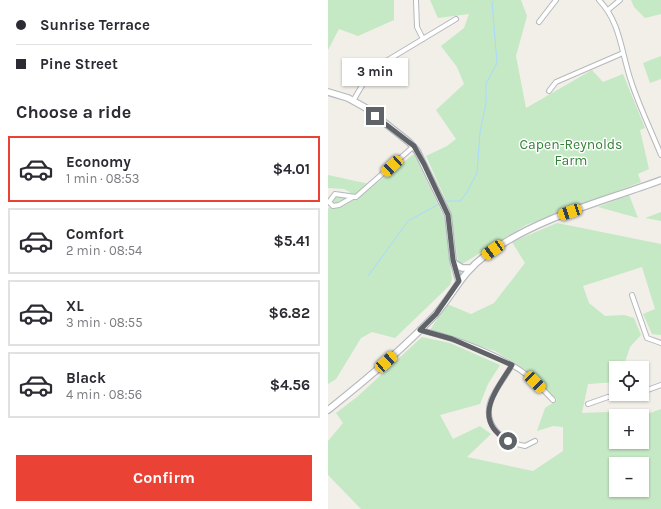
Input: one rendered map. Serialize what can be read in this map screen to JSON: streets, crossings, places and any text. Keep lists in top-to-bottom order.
{
  "parks": ["Capen-Reynolds Farm"],
  "page": {
    "banner": ["Sunrise Terrace", "Pine Street"],
    "bubble": "3 min",
    "heading": "Choose a ride",
    "list": [
      {
        "name": "Economy",
        "note": "1 min · 08:53",
        "value": "$4.01"
      },
      {
        "name": "Comfort",
        "note": "2 min · 08:54",
        "value": "$5.41"
      },
      {
        "name": "XL",
        "note": "3 min · 08:55",
        "value": "$6.82"
      },
      {
        "name": "Black",
        "note": "4 min · 08:56",
        "value": "$4.56"
      }
    ],
    "map_buttons": ["+", "−"],
    "buttons": "Confirm"
  }
}
